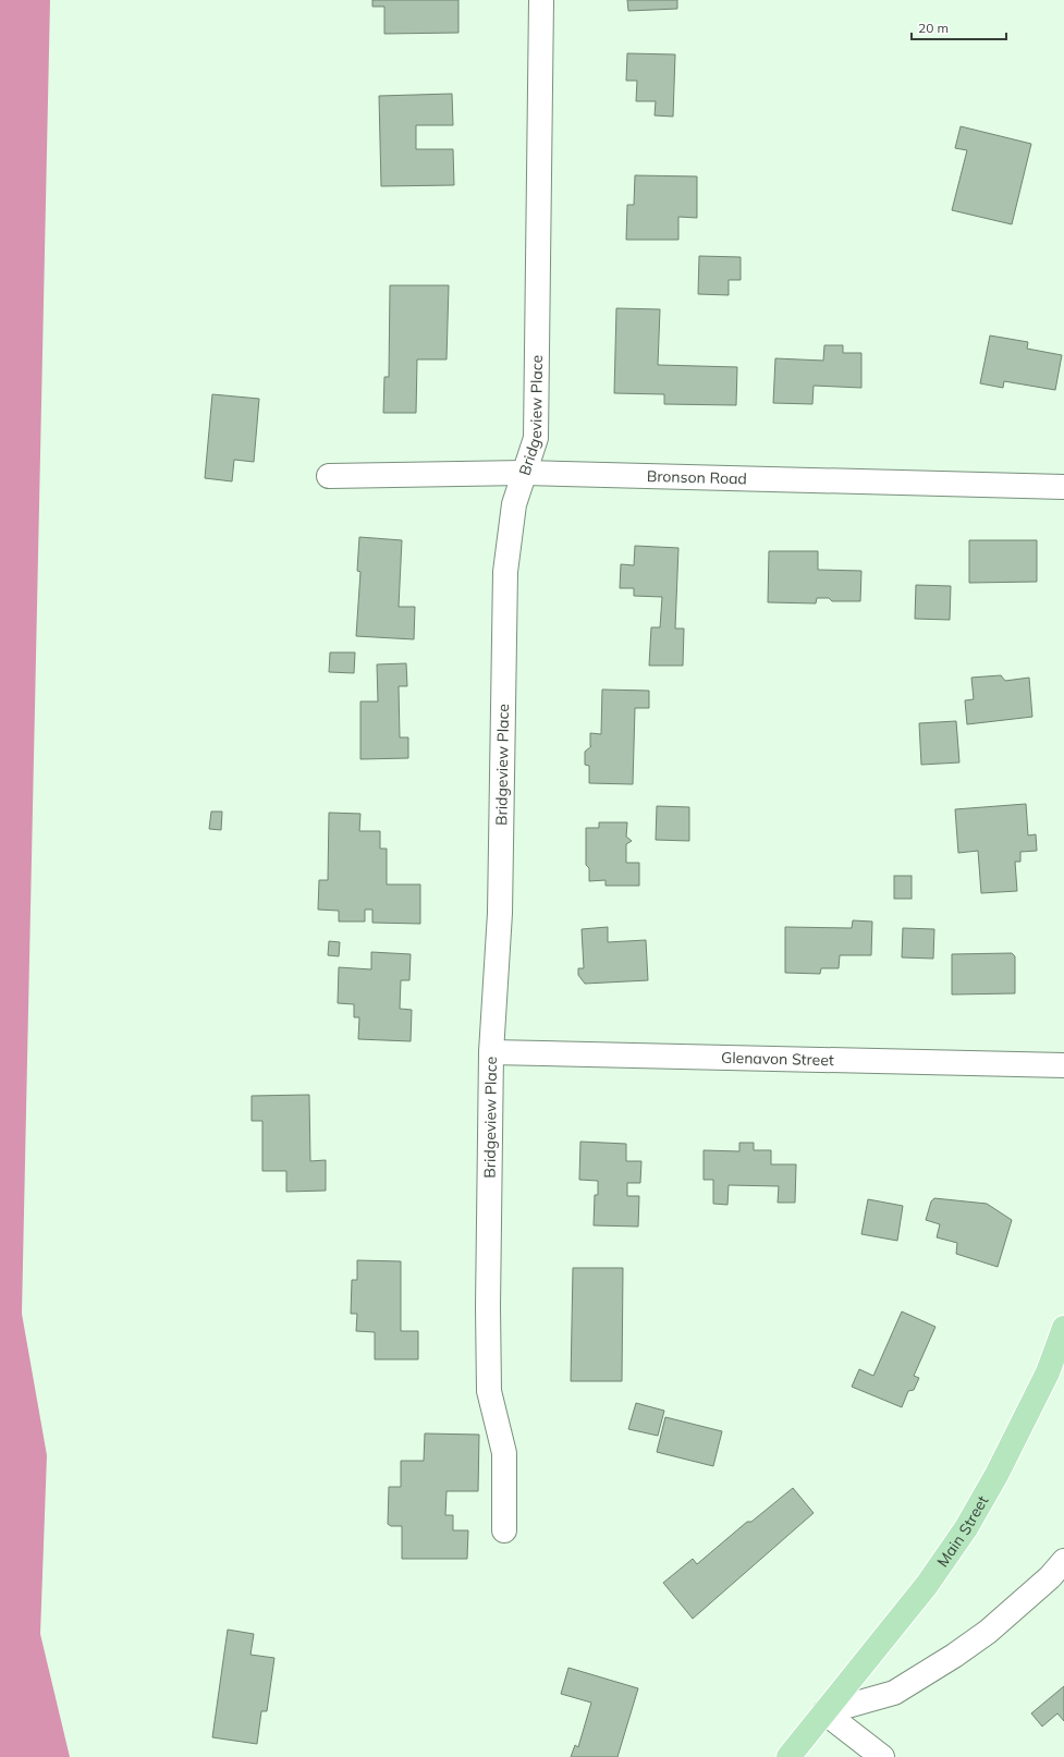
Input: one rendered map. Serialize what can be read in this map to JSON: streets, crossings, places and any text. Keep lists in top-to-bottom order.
{
  "streets": {
    "main road": ["Main Street"],
    "street": ["Bridgeview Place", "Bronson Road", "Glenavon Street"]
  },
  "crossings": [
    ["Bridgeview Place", "Bronson Road"],
    ["Bridgeview Place", "Glenavon Street"]
  ],
  "scale_bar": "20 m"
}
